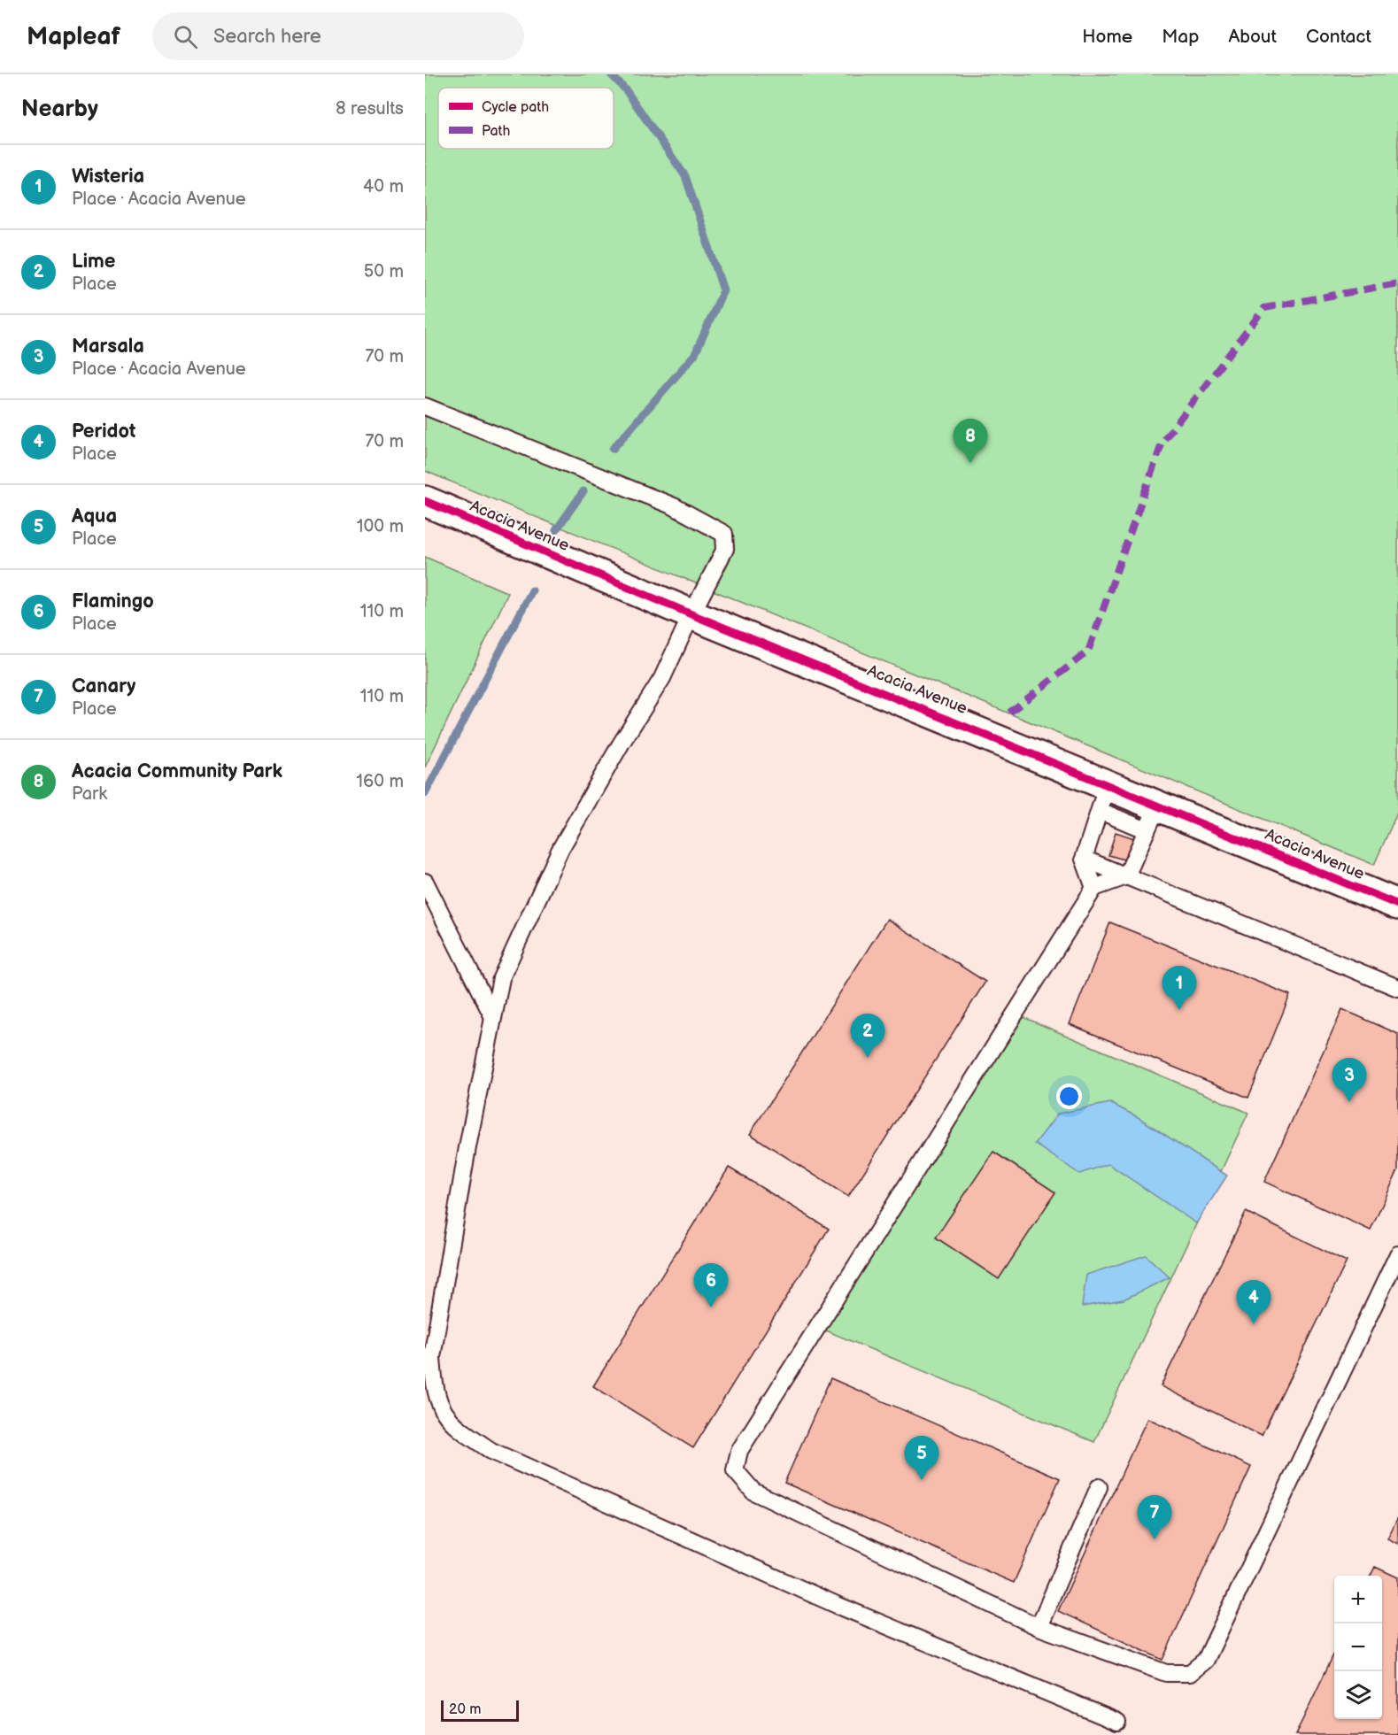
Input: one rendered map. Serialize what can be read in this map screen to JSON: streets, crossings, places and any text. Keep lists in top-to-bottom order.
{
  "streets": {
    "street": ["Acacia Avenue"]
  },
  "legend": ["Cycle path", "Path"],
  "scale_bar": "20 m",
  "page": {
    "header": "Mapleaf",
    "search": "Search here",
    "nav": [
      "Home",
      "Map",
      "About",
      "Contact"
    ],
    "heading": ["Nearby", "8 results"],
    "list": [
      {
        "mark": "1",
        "name": "Wisteria",
        "note": "Place · Acacia Avenue",
        "value": "40 m"
      },
      {
        "mark": "2",
        "name": "Lime",
        "note": "Place",
        "value": "50 m"
      },
      {
        "mark": "3",
        "name": "Marsala",
        "note": "Place · Acacia Avenue",
        "value": "70 m"
      },
      {
        "mark": "4",
        "name": "Peridot",
        "note": "Place",
        "value": "70 m"
      },
      {
        "mark": "5",
        "name": "Aqua",
        "note": "Place",
        "value": "100 m"
      },
      {
        "mark": "6",
        "name": "Flamingo",
        "note": "Place",
        "value": "110 m"
      },
      {
        "mark": "7",
        "name": "Canary",
        "note": "Place",
        "value": "110 m"
      },
      {
        "mark": "8",
        "name": "Acacia Community Park",
        "note": "Park",
        "value": "160 m"
      }
    ],
    "pins": [
      "8",
      "1",
      "2",
      "3",
      "6",
      "4",
      "5",
      "7"
    ],
    "map_buttons": ["+", "−"],
    "scale": "20 m"
  }
}
